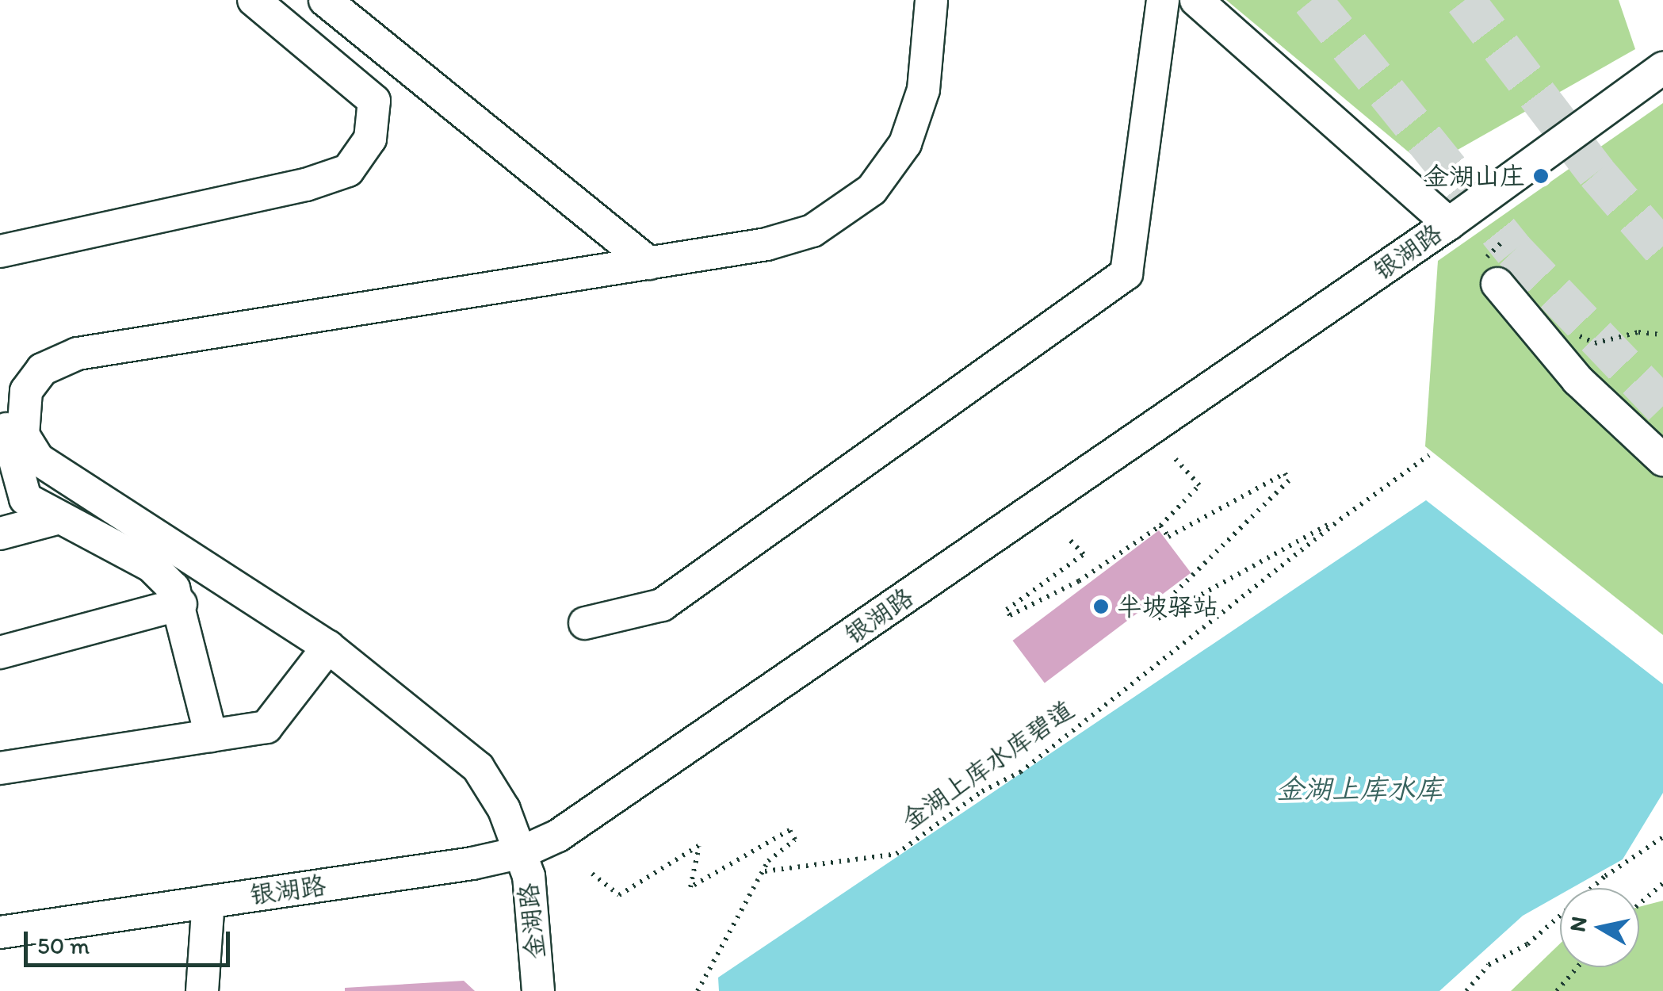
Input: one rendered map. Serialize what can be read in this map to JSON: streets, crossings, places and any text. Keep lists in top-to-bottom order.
{
  "streets": {
    "street": ["银湖路", "金湖路"],
    "path": ["金湖上库水库碧道"]
  },
  "crossings": [
    ["银湖路", "金湖路"]
  ],
  "water": ["金湖上库水库"],
  "places": ["金湖山庄", "半坡驿站"],
  "scale_bar": "50 m",
  "north": "left"
}
